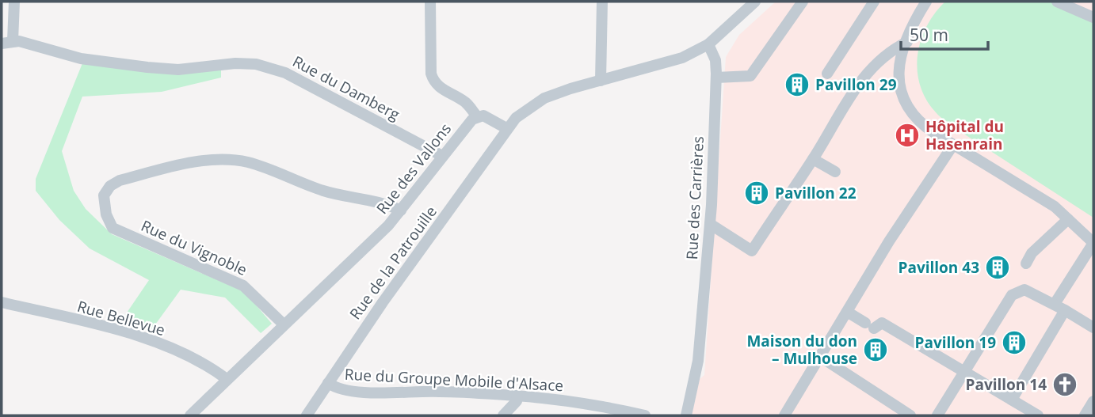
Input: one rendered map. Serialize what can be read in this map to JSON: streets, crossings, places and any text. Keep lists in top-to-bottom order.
{
  "streets": {
    "street": [
      "Rue du Damberg",
      "Rue des Vallons",
      "Rue des Carrières",
      "Rue du Vignoble",
      "Rue de la Patrouille",
      "Rue Bellevue",
      "Rue du Groupe Mobile d'Alsace"
    ]
  },
  "crossings": [
    ["Rue du Damberg", "Rue des Vallons"],
    ["Rue des Vallons", "Rue du Vignoble"],
    ["Rue des Vallons", "Rue Bellevue"],
    ["Rue de la Patrouille", "Rue du Groupe Mobile d'Alsace"]
  ],
  "places": {
    "building": [
      "Pavillon 29",
      "Pavillon 22",
      "Pavillon 43",
      "Pavillon 19",
      "Maison du don – Mulhouse"
    ],
    "hospital": ["Hôpital du Hasenrain"],
    "church": ["Pavillon 14"]
  },
  "scale_bar": "50 m"
}
